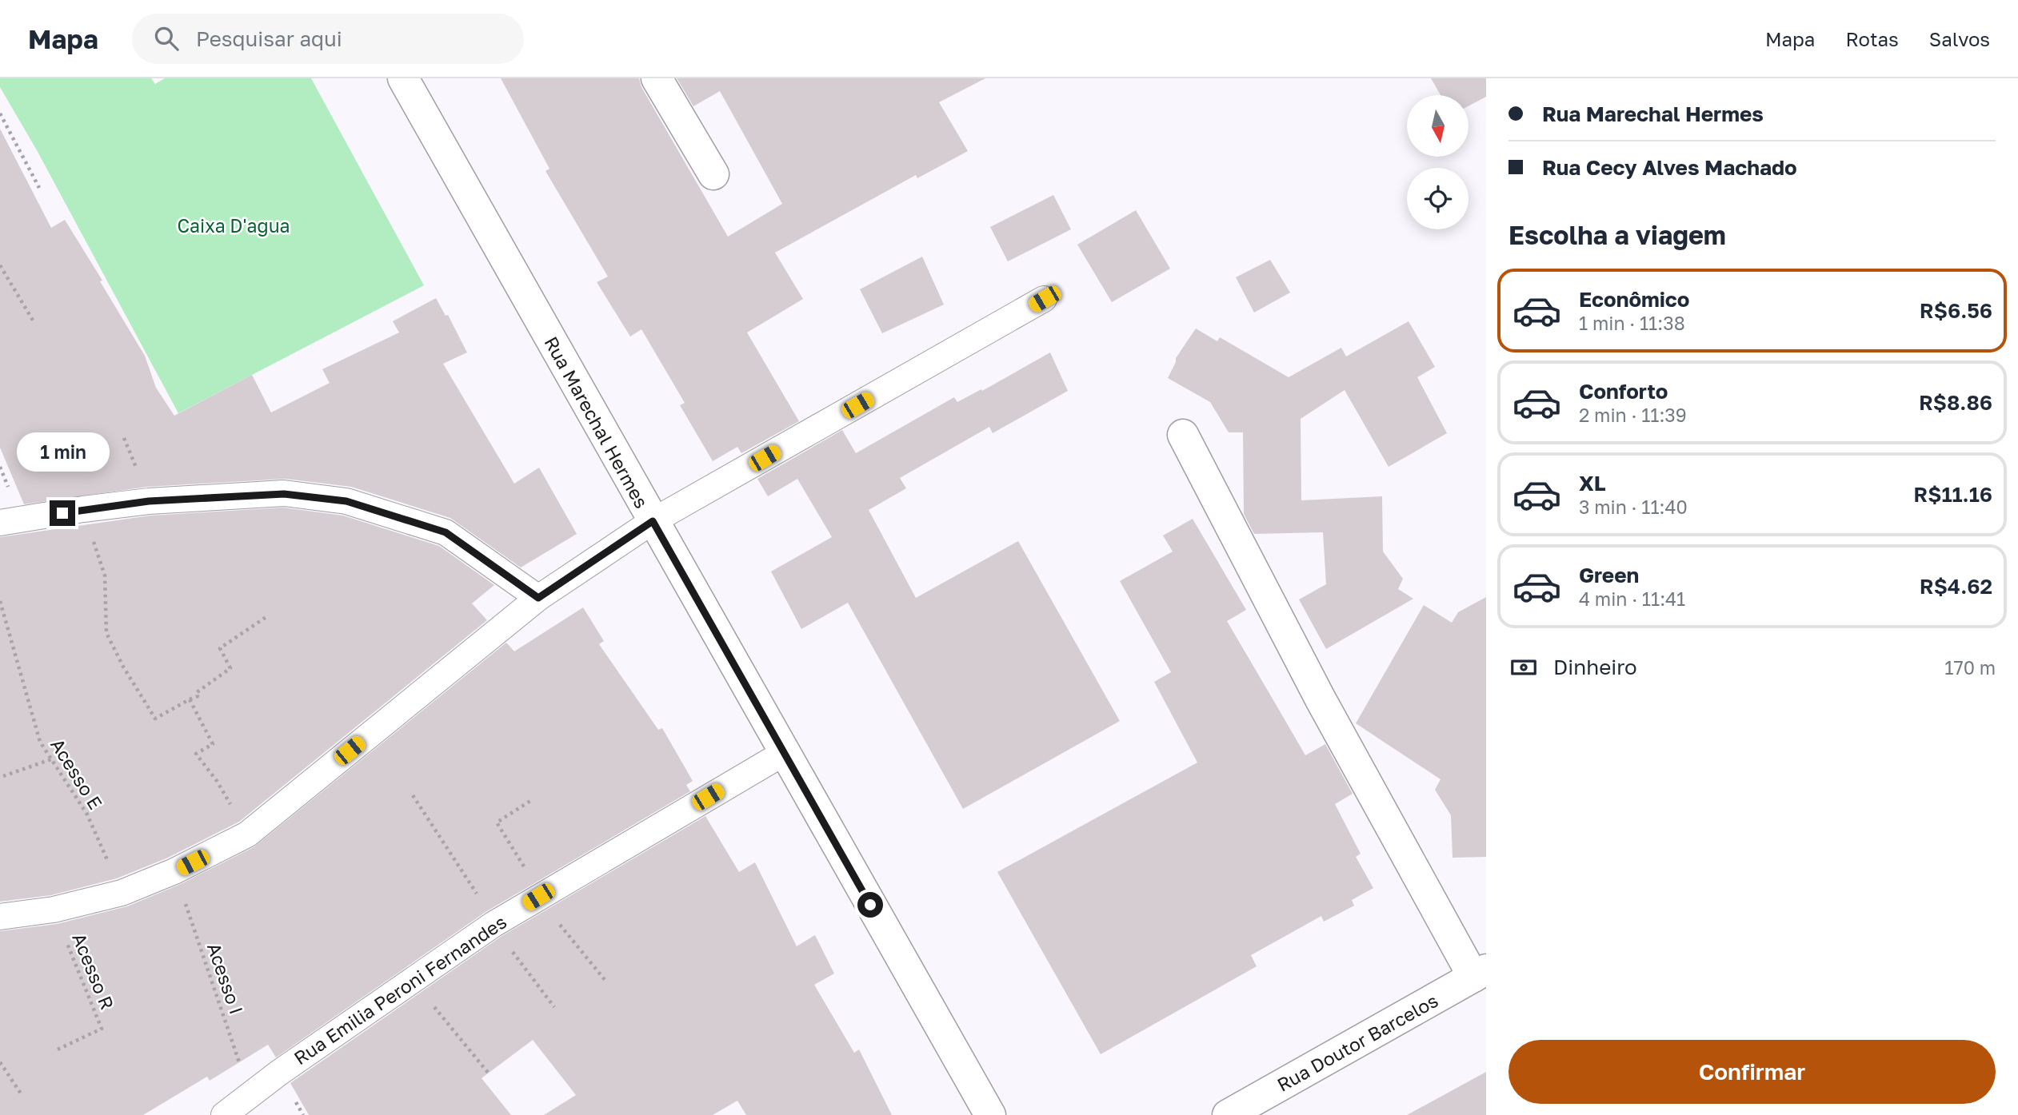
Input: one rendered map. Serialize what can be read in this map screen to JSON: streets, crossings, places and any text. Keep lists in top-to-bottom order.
{
  "streets": {
    "street": ["Rua Marechal Hermes", "Rua Doutor Barcelos"],
    "lane": ["Rua Emilia Peroni Fernandes"],
    "path": ["Acesso E", "Acesso R", "Acesso I"]
  },
  "crossings": [
    ["Rua Marechal Hermes", "Rua Emilia Peroni Fernandes"],
    ["Acesso I", "Rua Emilia Peroni Fernandes"]
  ],
  "parks": ["Caixa D'agua"],
  "north": "bottom",
  "page": {
    "header": "Mapa",
    "search": "Pesquisar aqui",
    "nav": ["Mapa", "Rotas", "Salvos"],
    "banner": ["Rua Marechal Hermes", "Rua Cecy Alves Machado"],
    "heading": "Escolha a viagem",
    "list": [
      {
        "name": "Econômico",
        "note": "1 min · 11:38",
        "value": "R$6.56"
      },
      {
        "name": "Conforto",
        "note": "2 min · 11:39",
        "value": "R$8.86"
      },
      {
        "name": "XL",
        "note": "3 min · 11:40",
        "value": "R$11.16"
      },
      {
        "name": "Green",
        "note": "4 min · 11:41",
        "value": "R$4.62"
      }
    ],
    "bubble": "1 min",
    "pay": ["Dinheiro", "170 m"],
    "buttons": "Confirmar"
  }
}
